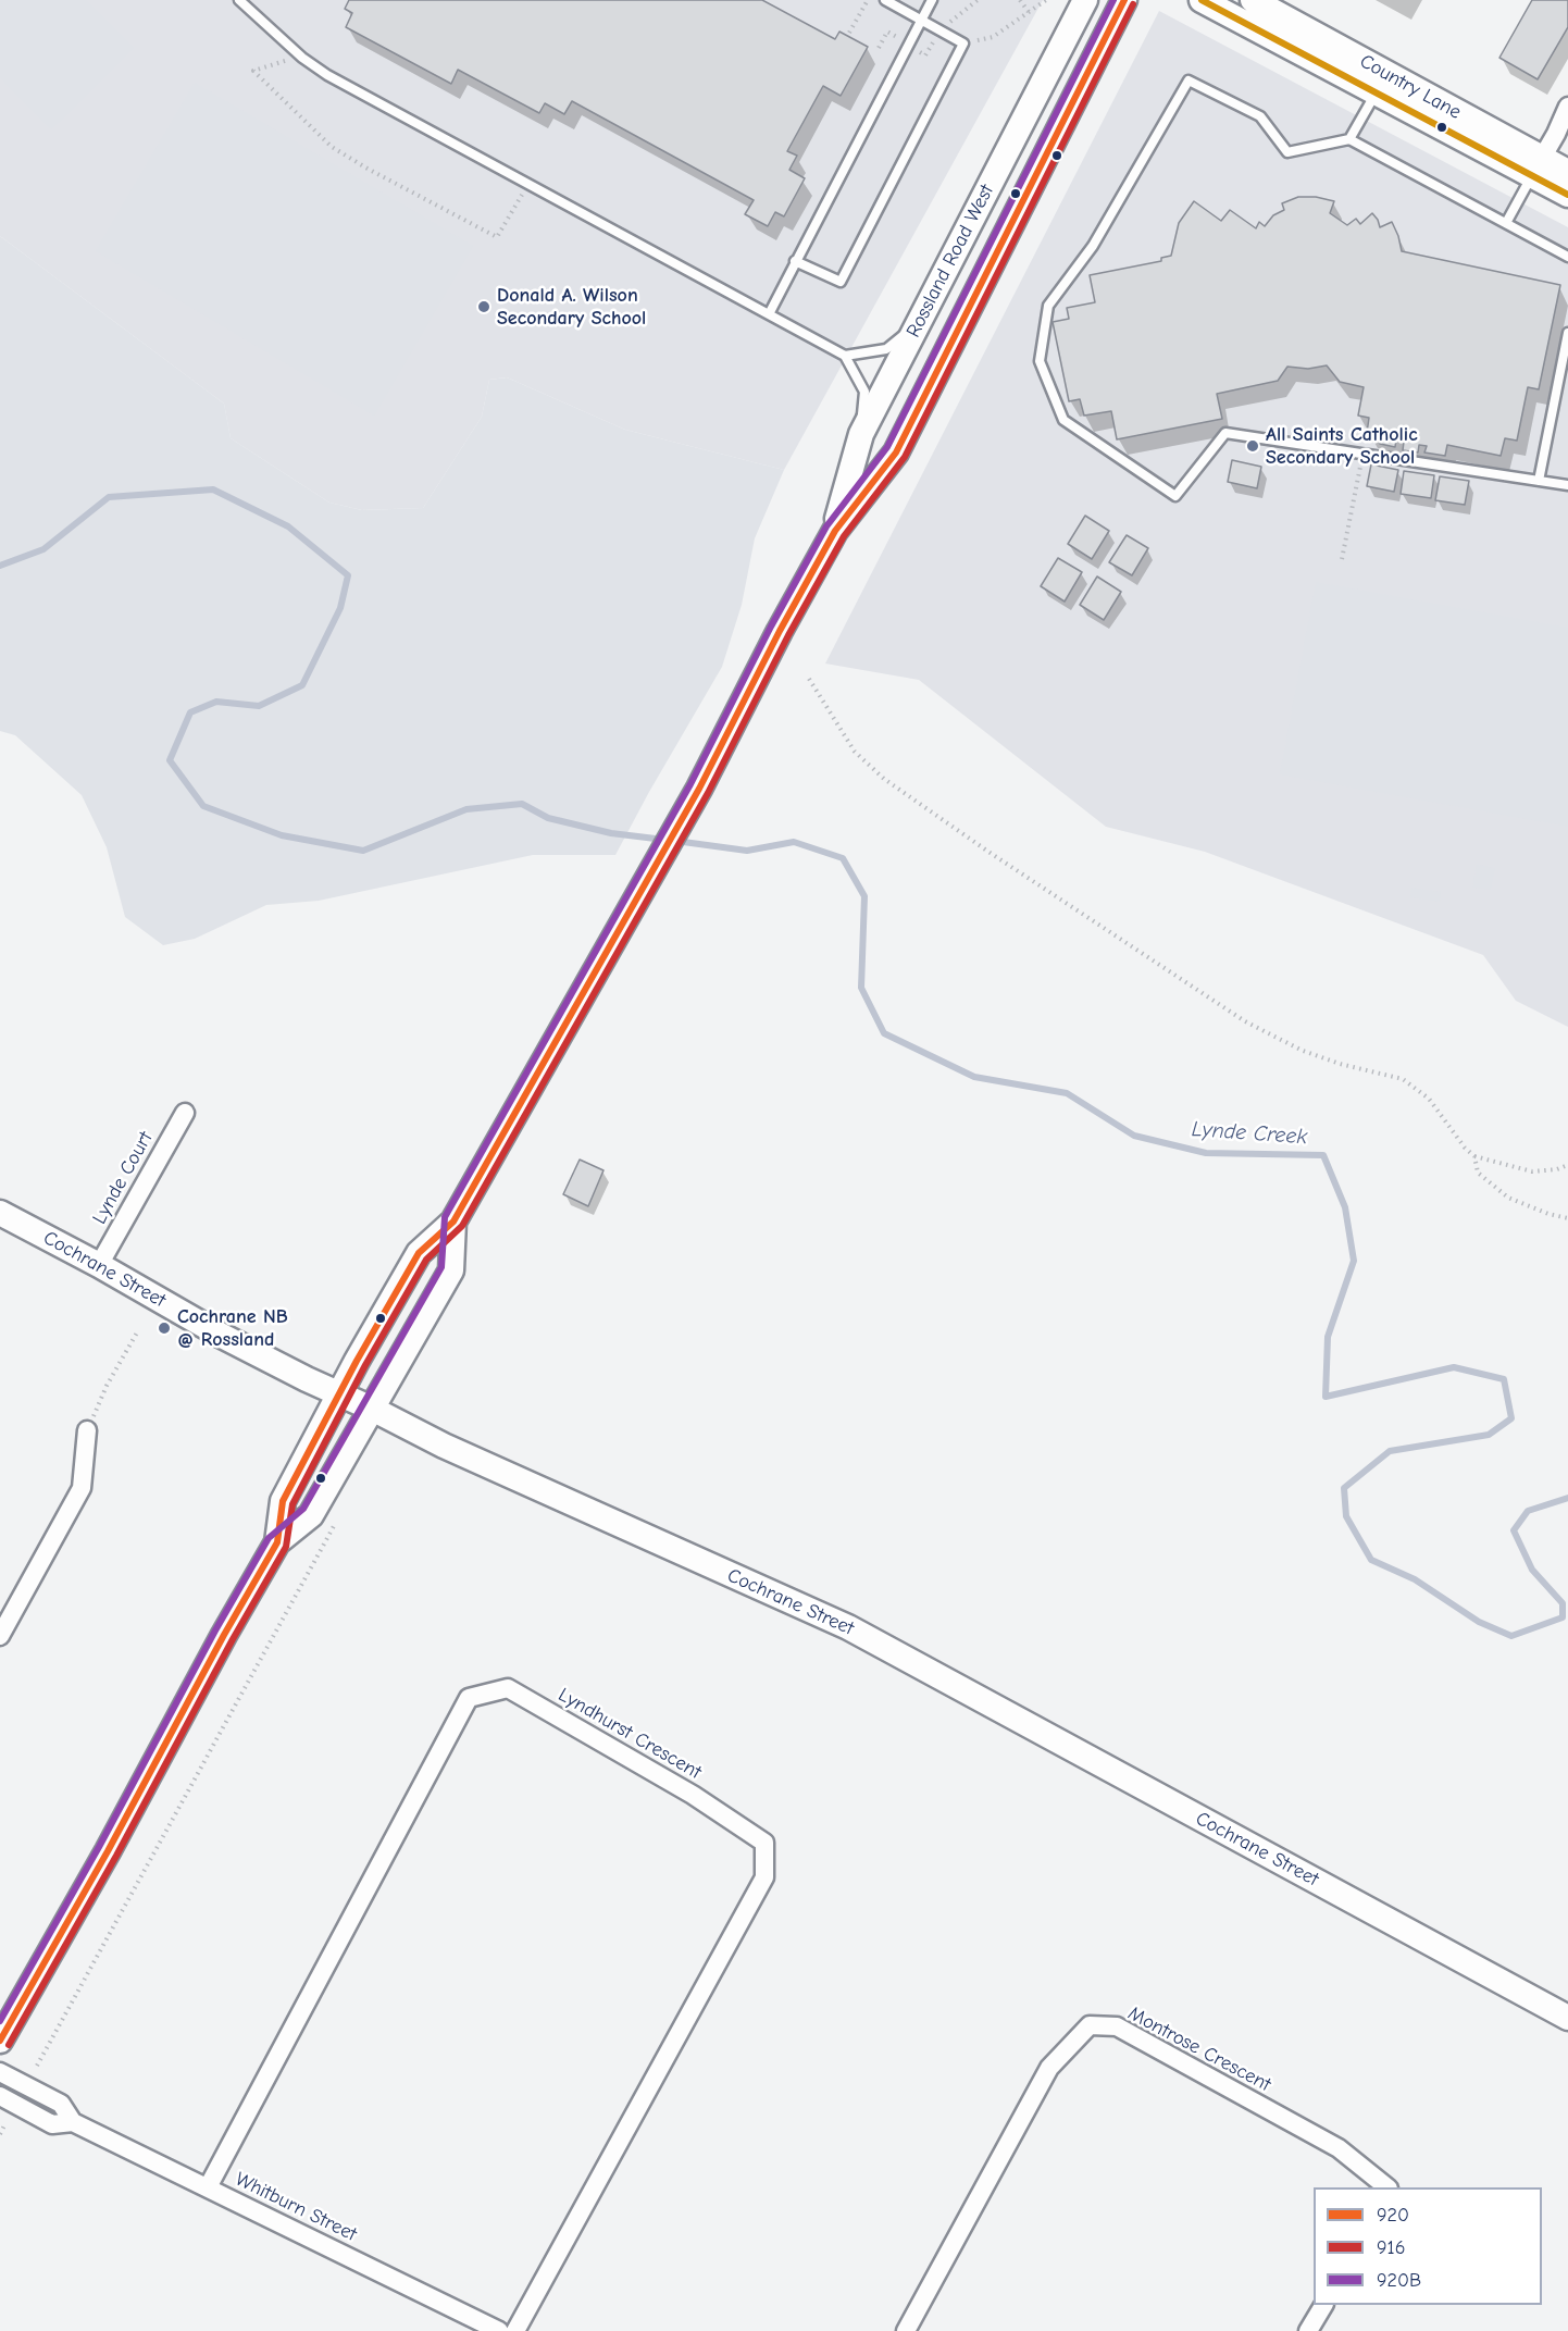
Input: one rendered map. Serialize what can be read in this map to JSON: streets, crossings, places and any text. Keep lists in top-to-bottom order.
{
  "streets": {
    "main road": ["Country Lane", "Rossland Road West", "Cochrane Street"],
    "street": [
      "Lynde Court",
      "Lyndhurst Crescent",
      "Montrose Crescent",
      "Whitburn Street"
    ]
  },
  "crossings": [
    ["Rossland Road West", "Cochrane Street"],
    ["Lynde Court", "Cochrane Street"],
    ["Lyndhurst Crescent", "Whitburn Street"]
  ],
  "water": ["Lynde Creek"],
  "places": ["Donald A. Wilson Secondary School", "All Saints Catholic Secondary School", "Cochrane NB @ Rossland"],
  "lines": ["transit line 920", "transit line 920B", "transit line 916"],
  "legend": ["920", "916", "920B"]
}
